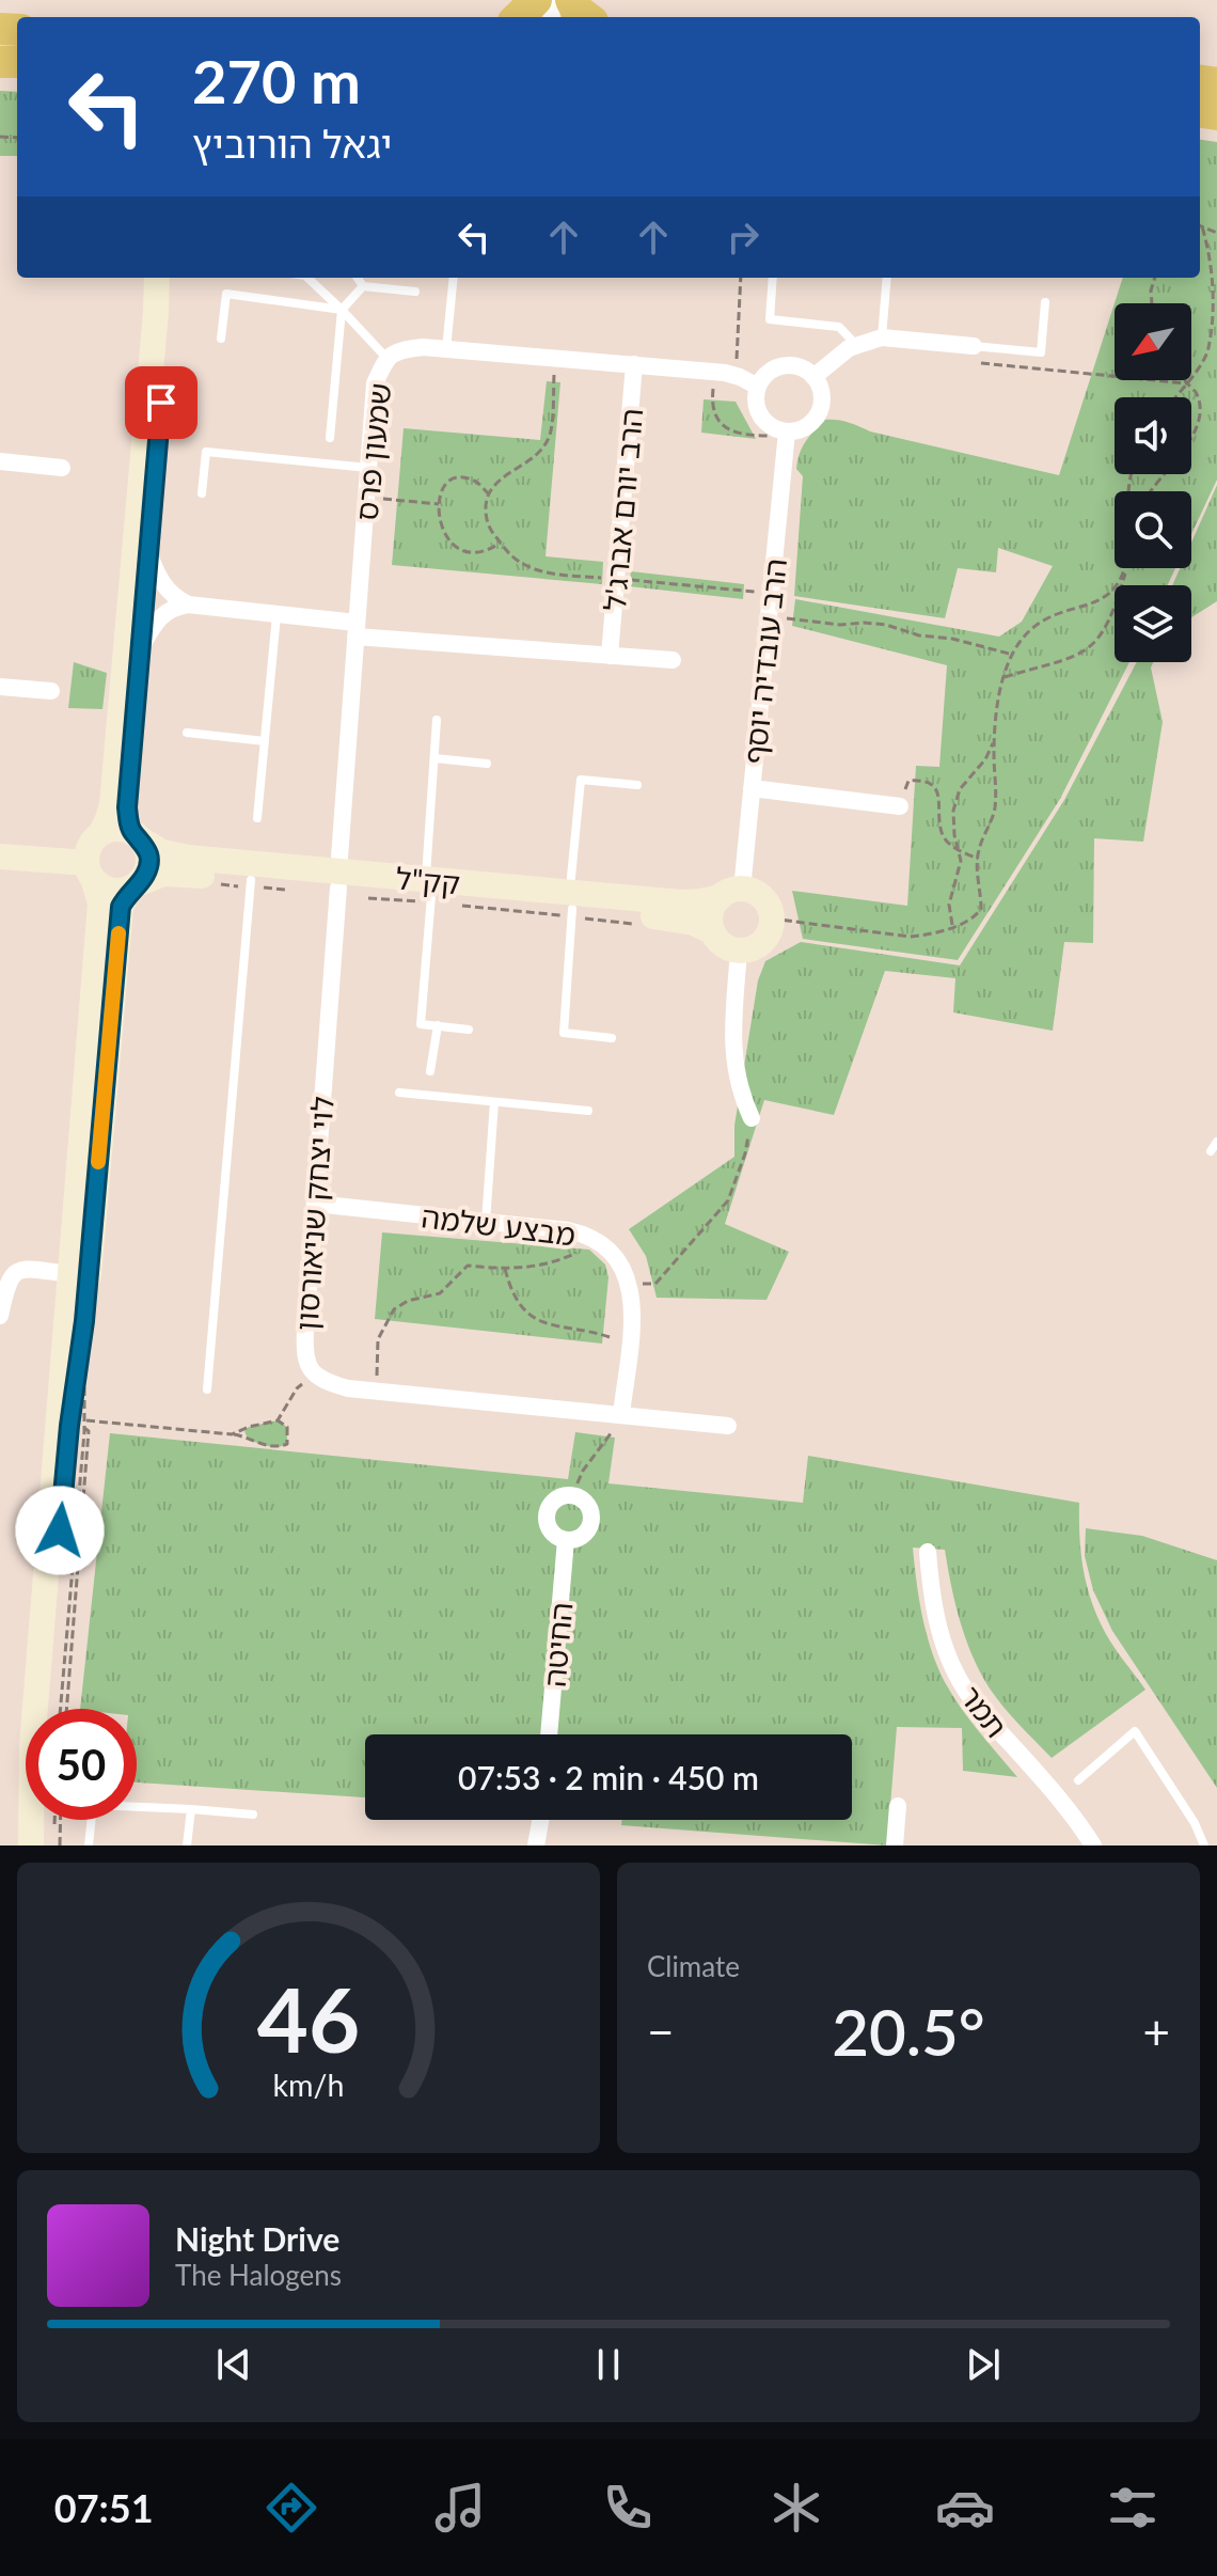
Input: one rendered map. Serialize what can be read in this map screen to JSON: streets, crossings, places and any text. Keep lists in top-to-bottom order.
{
  "streets": {
    "main road": ["קק\"ל"],
    "street": [
      "שמעון פרס",
      "הרב יורם אברג'ל",
      "הרב עובדיה יוסף",
      "לוי יצחק שניאורסון",
      "מבצע שלמה",
      "החיטה",
      "תמר"
    ]
  },
  "crossings": [
    ["שמעון פרס", "הרב יורם אברג'ל"],
    ["שמעון פרס", "הרב עובדיה יוסף"],
    ["שמעון פרס", "קק\"ל"],
    ["שמעון פרס", "לוי יצחק שניאורסון"],
    ["הרב עובדיה יוסף", "קק\"ל"],
    ["קק\"ל", "לוי יצחק שניאורסון"],
    ["לוי יצחק שניאורסון", "מבצע שלמה"]
  ],
  "north": "bottom left",
  "page": {
    "turn": ["270 m", "יגאל הורוביץ"],
    "limit": "50",
    "trip": "07:53 · 2 min · 450 m",
    "tile": "Climate",
    "heat": ["−", "20.5°", "+"],
    "song": ["Night Drive", "The Halogens"],
    "tabs": "07:51",
    "gauge": ["46", "km/h"]
  }
}
